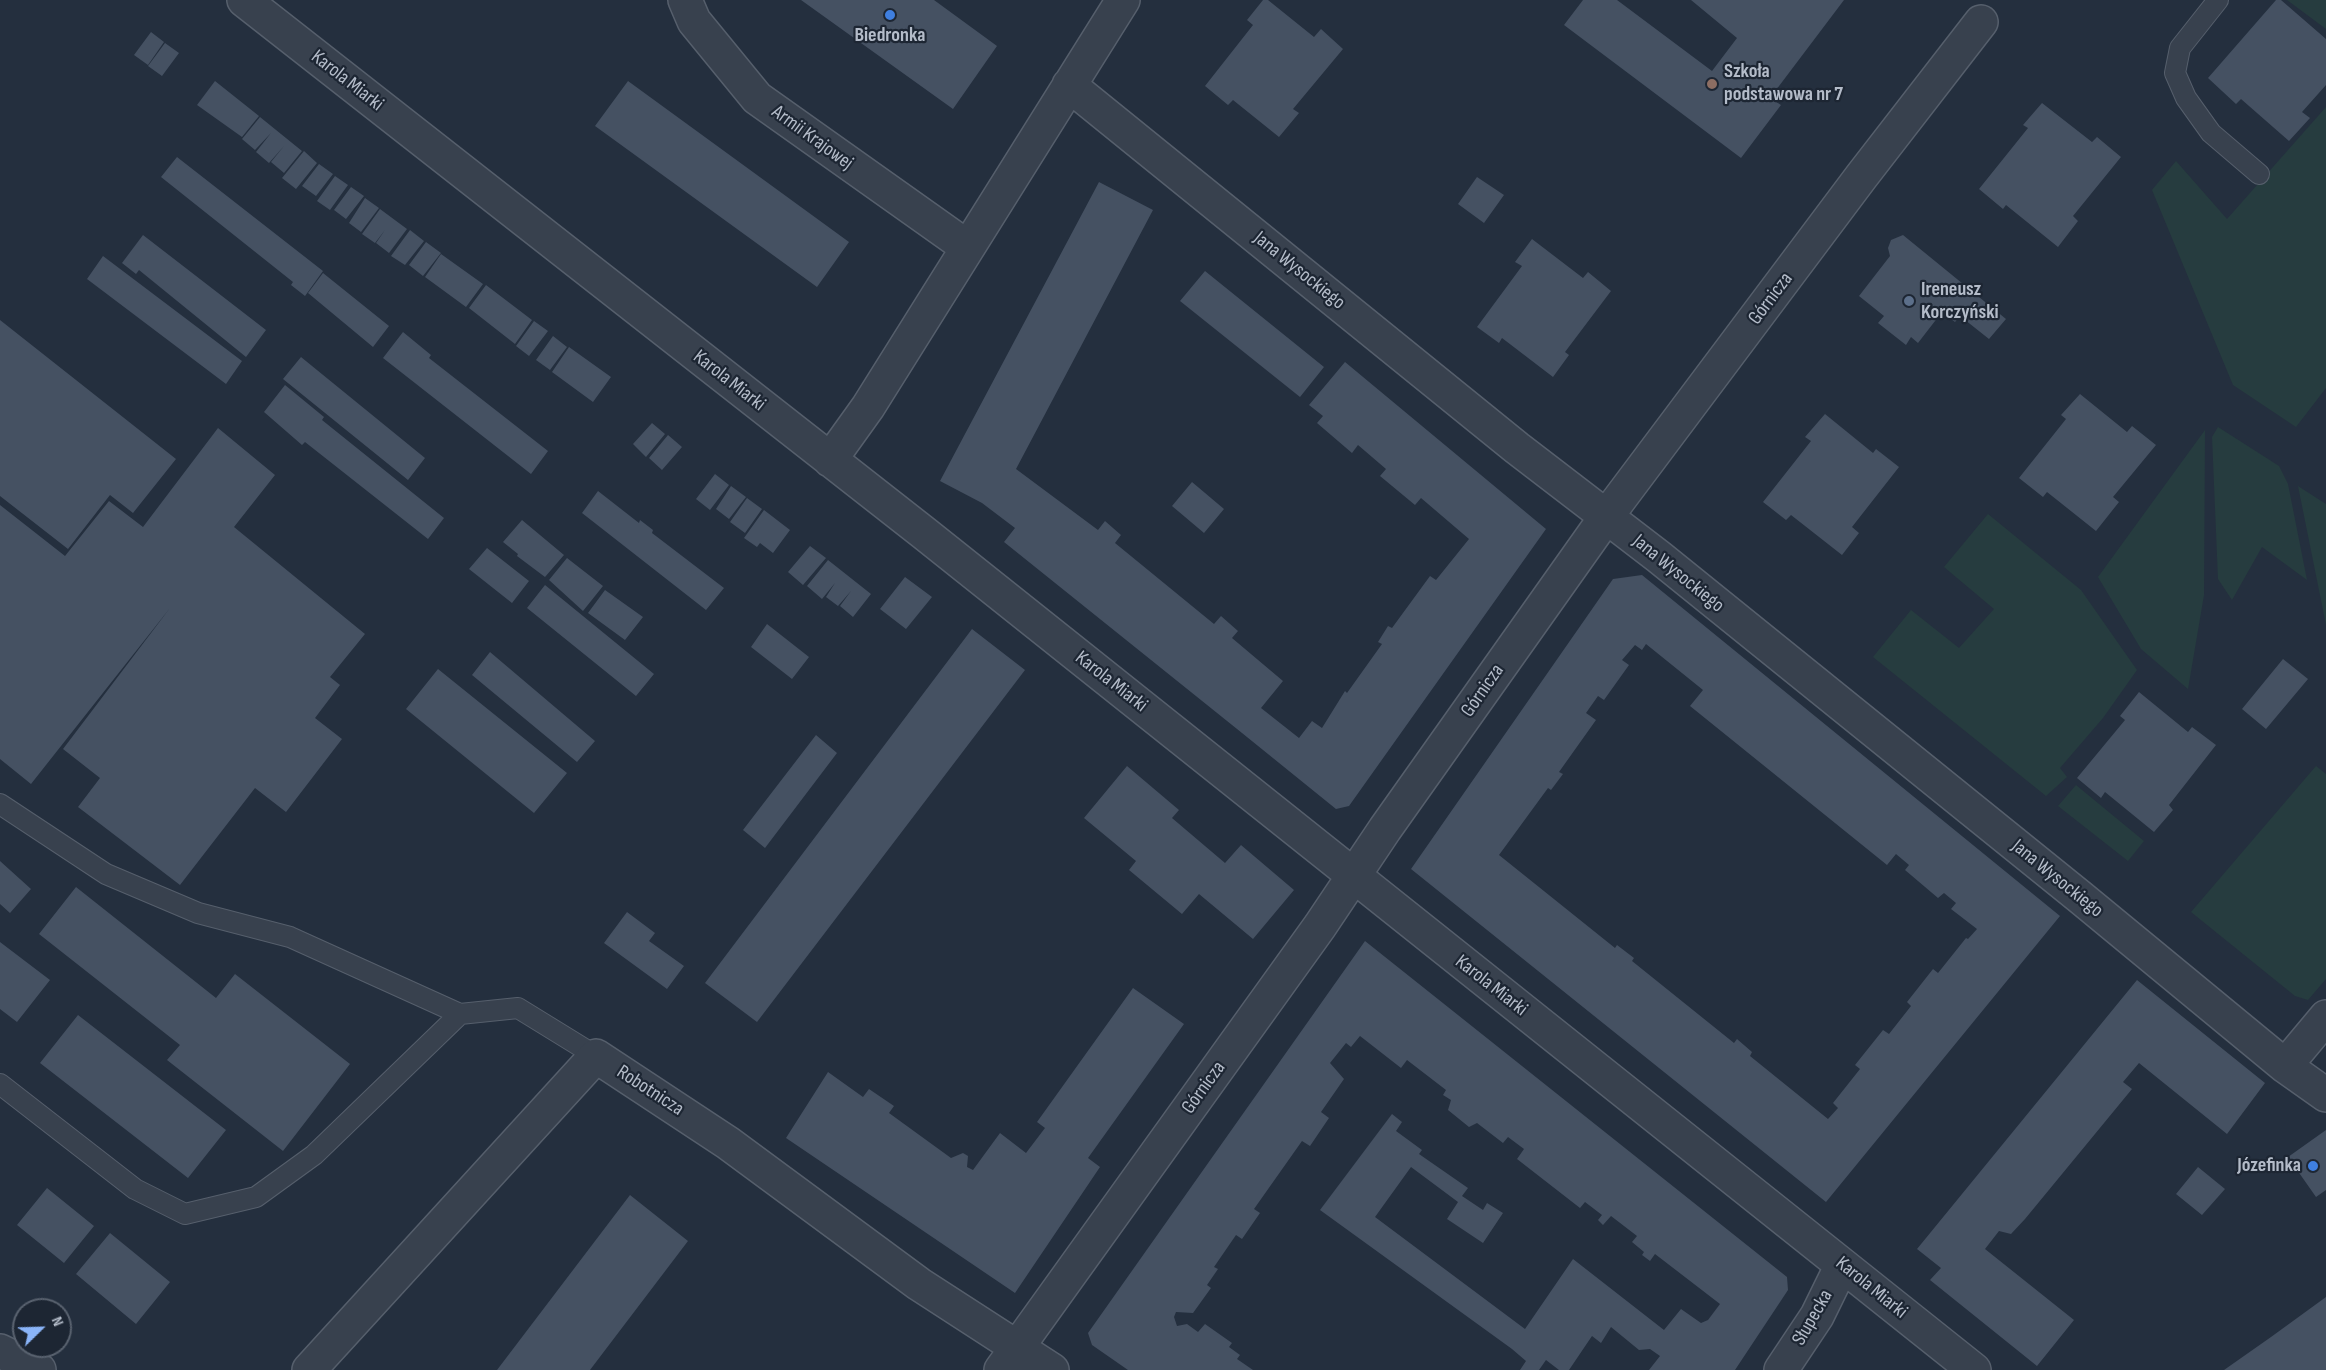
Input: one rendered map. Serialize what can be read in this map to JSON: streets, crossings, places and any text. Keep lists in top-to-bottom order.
{
  "streets": {
    "street": [
      "Karola Miarki",
      "Armii Krajowej",
      "Jana Wysockiego",
      "Górnicza",
      "Robotnicza",
      "Słupecka"
    ]
  },
  "crossings": [
    ["Karola Miarki", "Górnicza"],
    ["Karola Miarki", "Słupecka"],
    ["Jana Wysockiego", "Górnicza"],
    ["Górnicza", "Robotnicza"]
  ],
  "places": [
    "Biedronka",
    "Szkoła podstawowa nr 7",
    "Ireneusz Korczyński",
    "Józefinka"
  ],
  "north": "top right"
}
